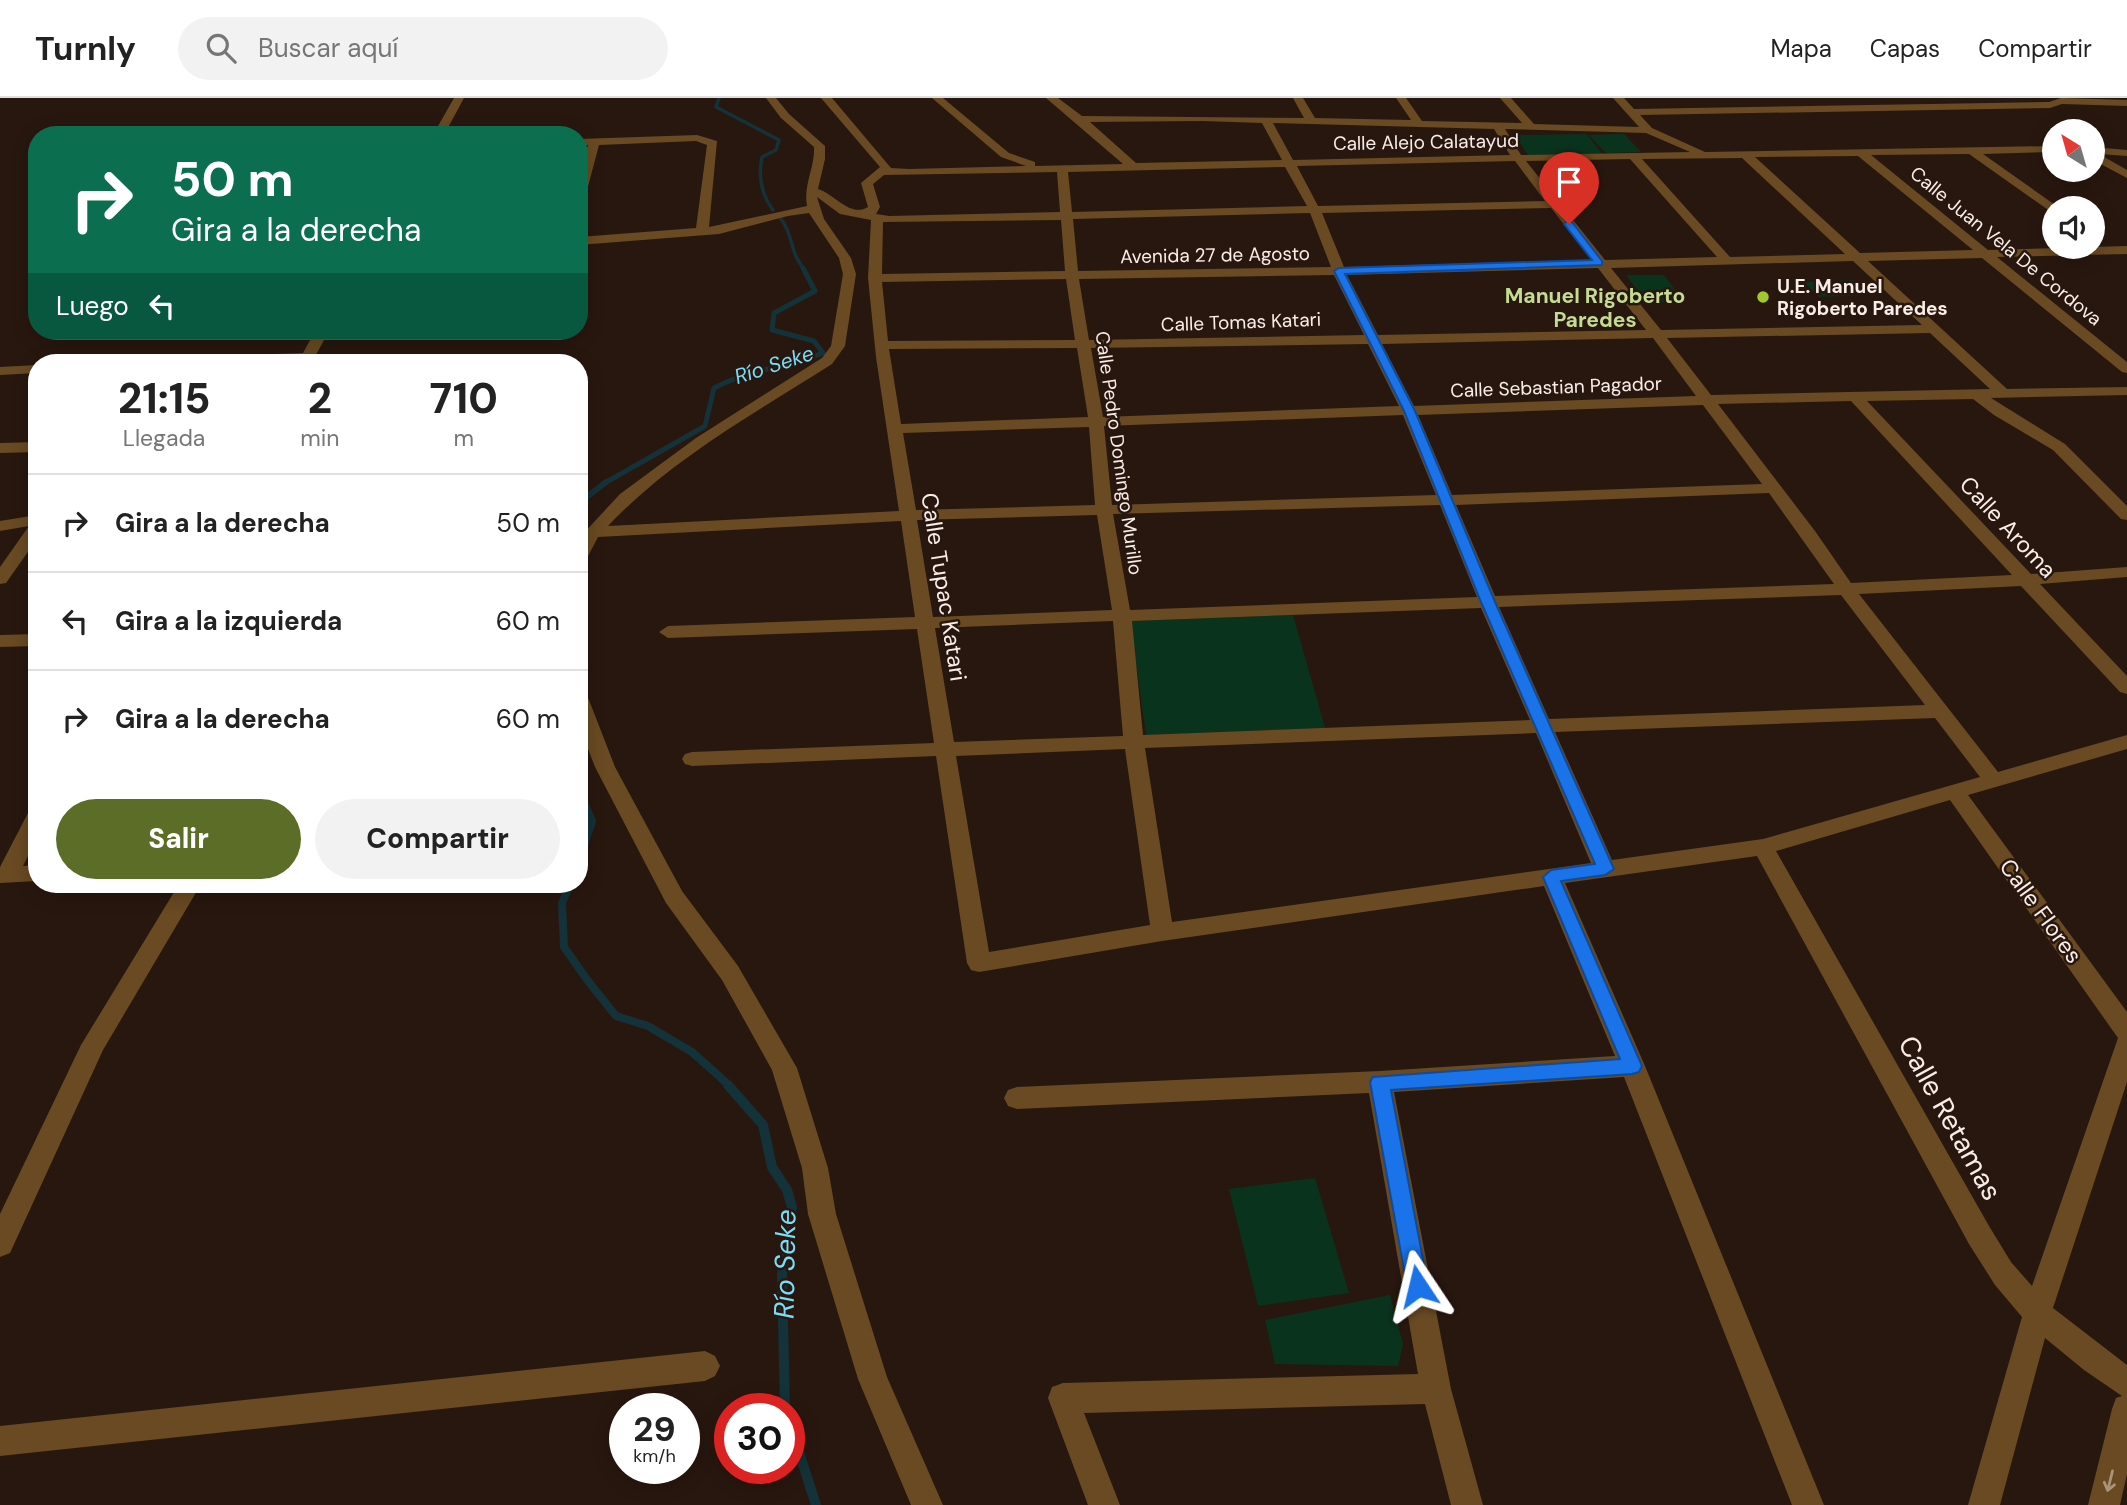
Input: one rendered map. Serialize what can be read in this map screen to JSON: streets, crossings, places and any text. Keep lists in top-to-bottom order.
{
  "streets": {
    "street": [
      "Calle Alejo Calatayud",
      "Calle Juan Vela De Cordova",
      "Avenida 27 de Agosto",
      "Calle Tomas Katari",
      "Calle Sebastian Pagador",
      "Calle Pedro Domingo Murillo",
      "Calle Aroma",
      "Calle Tupac Katari",
      "Calle Flores",
      "Calle Retamas"
    ]
  },
  "crossings": [
    ["Calle Alejo Calatayud", "Calle Juan Vela De Cordova"],
    ["Calle Alejo Calatayud", "Calle Pedro Domingo Murillo"],
    ["Calle Alejo Calatayud", "Calle Tupac Katari"],
    ["Calle Juan Vela De Cordova", "Avenida 27 de Agosto"],
    ["Avenida 27 de Agosto", "Calle Pedro Domingo Murillo"],
    ["Avenida 27 de Agosto", "Calle Tupac Katari"],
    ["Calle Tomas Katari", "Calle Pedro Domingo Murillo"],
    ["Calle Tomas Katari", "Calle Tupac Katari"],
    ["Calle Sebastian Pagador", "Calle Pedro Domingo Murillo"],
    ["Calle Sebastian Pagador", "Calle Aroma"],
    ["Calle Sebastian Pagador", "Calle Tupac Katari"],
    ["Calle Pedro Domingo Murillo", "Calle Tupac Katari"]
  ],
  "districts": ["Manuel Rigoberto Paredes"],
  "water": ["Río Seke"],
  "places": ["U.E. Manuel Rigoberto Paredes"],
  "north": "top left",
  "page": {
    "header": "Turnly",
    "search": "Buscar aquí",
    "nav": ["Mapa", "Capas", "Compartir"],
    "turn": ["50 m", "Gira a la derecha"],
    "then": "Luego",
    "eta": [
      "21:15",
      "Llegada",
      "2",
      "min",
      "710",
      "m"
    ],
    "list": [
      {
        "name": "Gira a la derecha",
        "value": "50 m"
      },
      {
        "name": "Gira a la izquierda",
        "value": "60 m"
      },
      {
        "name": "Gira a la derecha",
        "value": "60 m"
      }
    ],
    "buttons": ["Salir", "Compartir"],
    "speed": "29 km/h",
    "limit": "30"
  }
}
